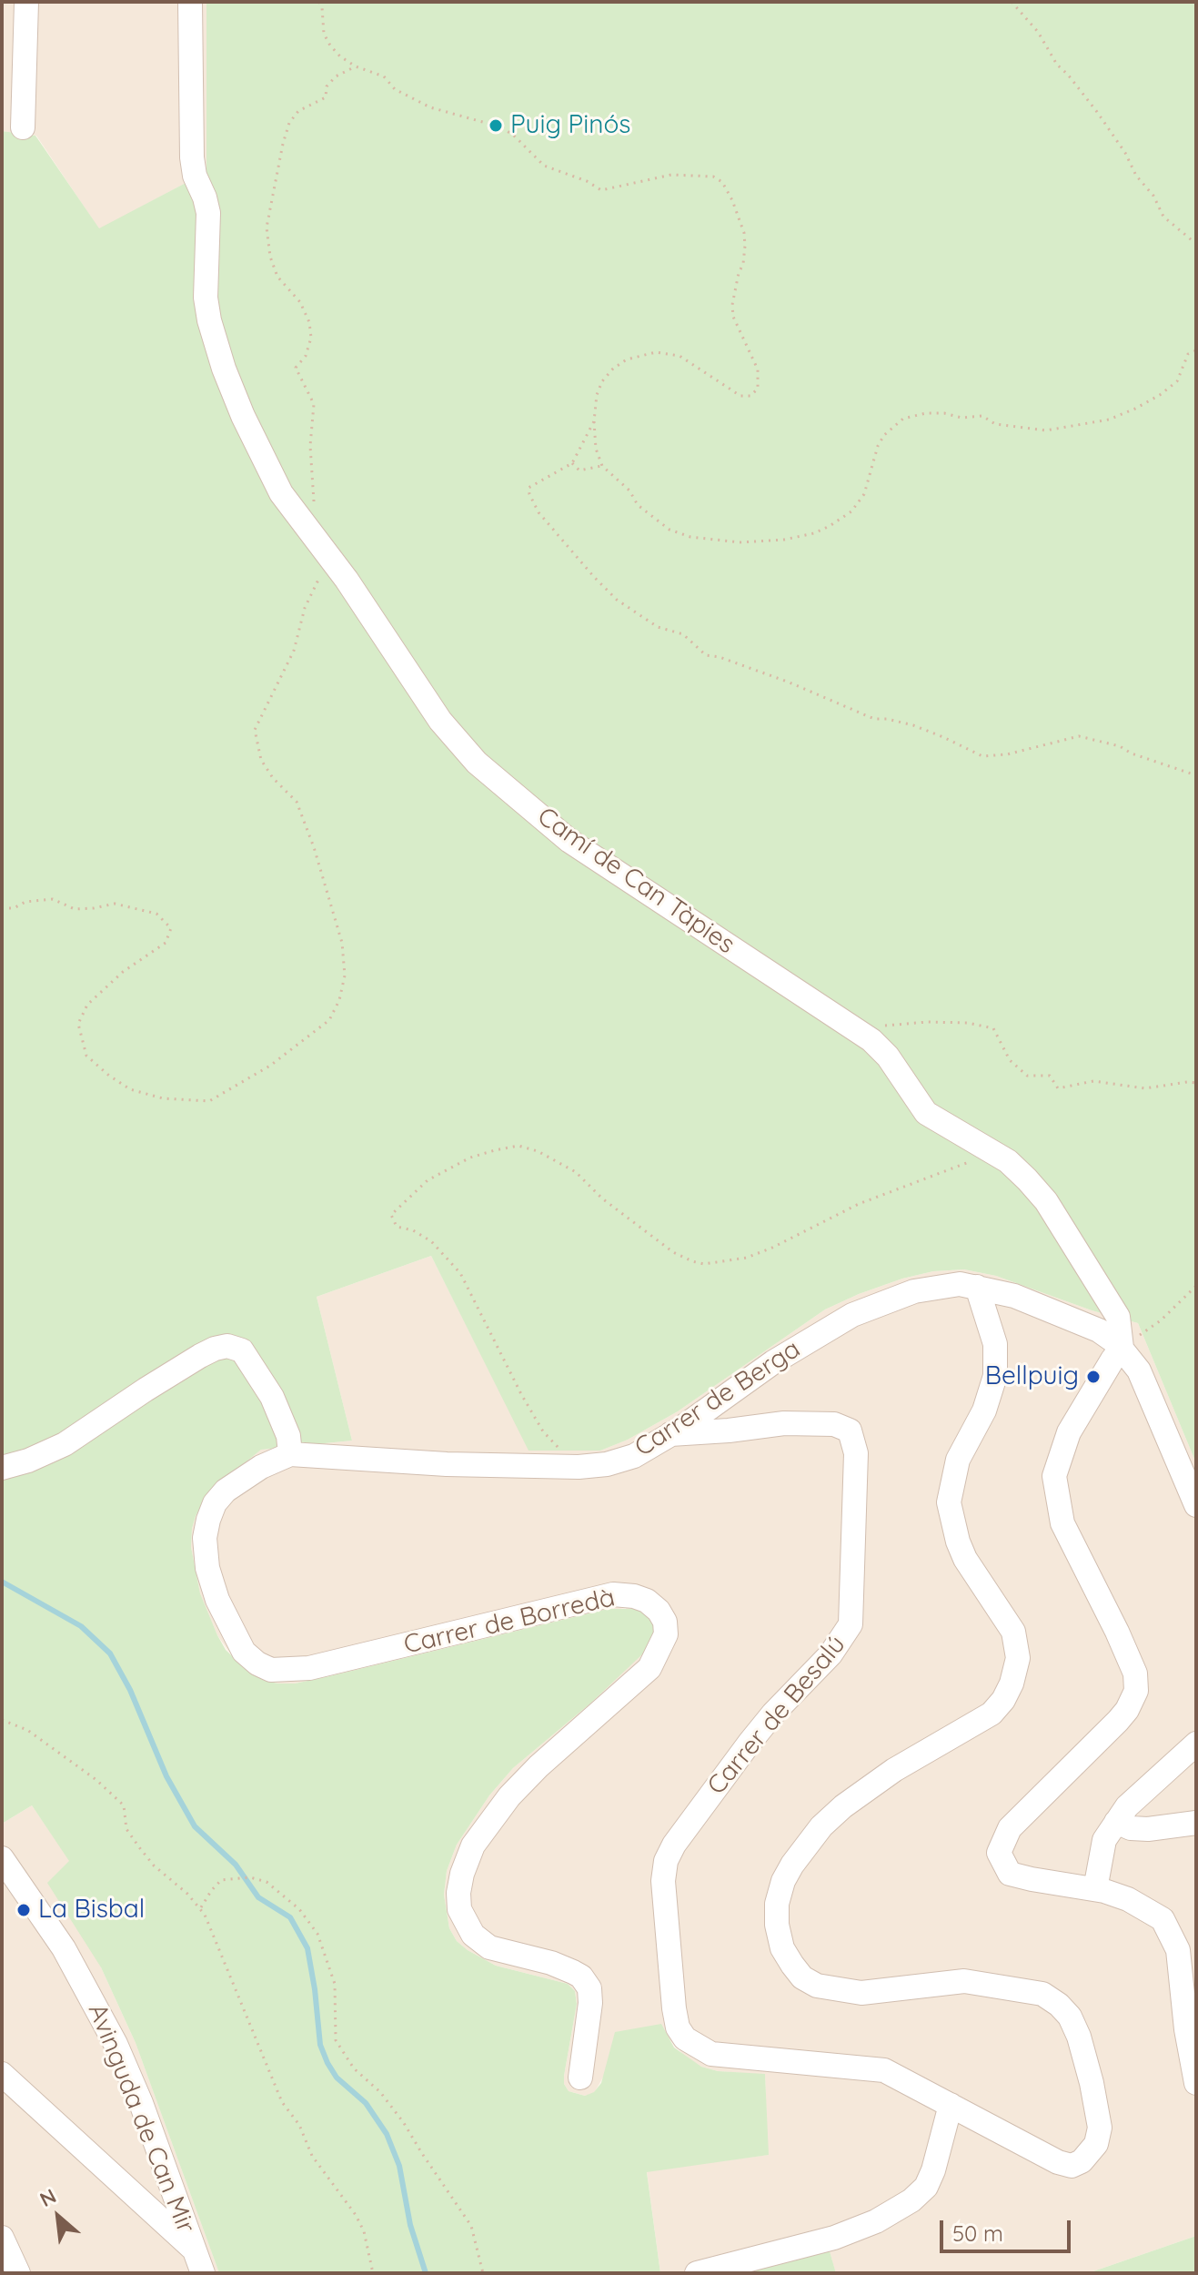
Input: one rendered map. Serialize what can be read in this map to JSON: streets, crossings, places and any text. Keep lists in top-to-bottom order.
{
  "streets": {
    "street": [
      "Camí de Can Tàpies",
      "Carrer de Berga",
      "Carrer de Borredà",
      "Carrer de Besalú",
      "Avinguda de Can Mir"
    ]
  },
  "crossings": [
    ["Camí de Can Tàpies", "Carrer de Berga"],
    ["Carrer de Berga", "Carrer de Borredà"],
    ["Carrer de Berga", "Carrer de Besalú"]
  ],
  "places": ["Puig Pinós", "Bellpuig", "La Bisbal"],
  "scale_bar": "50 m",
  "north": "top left"
}
